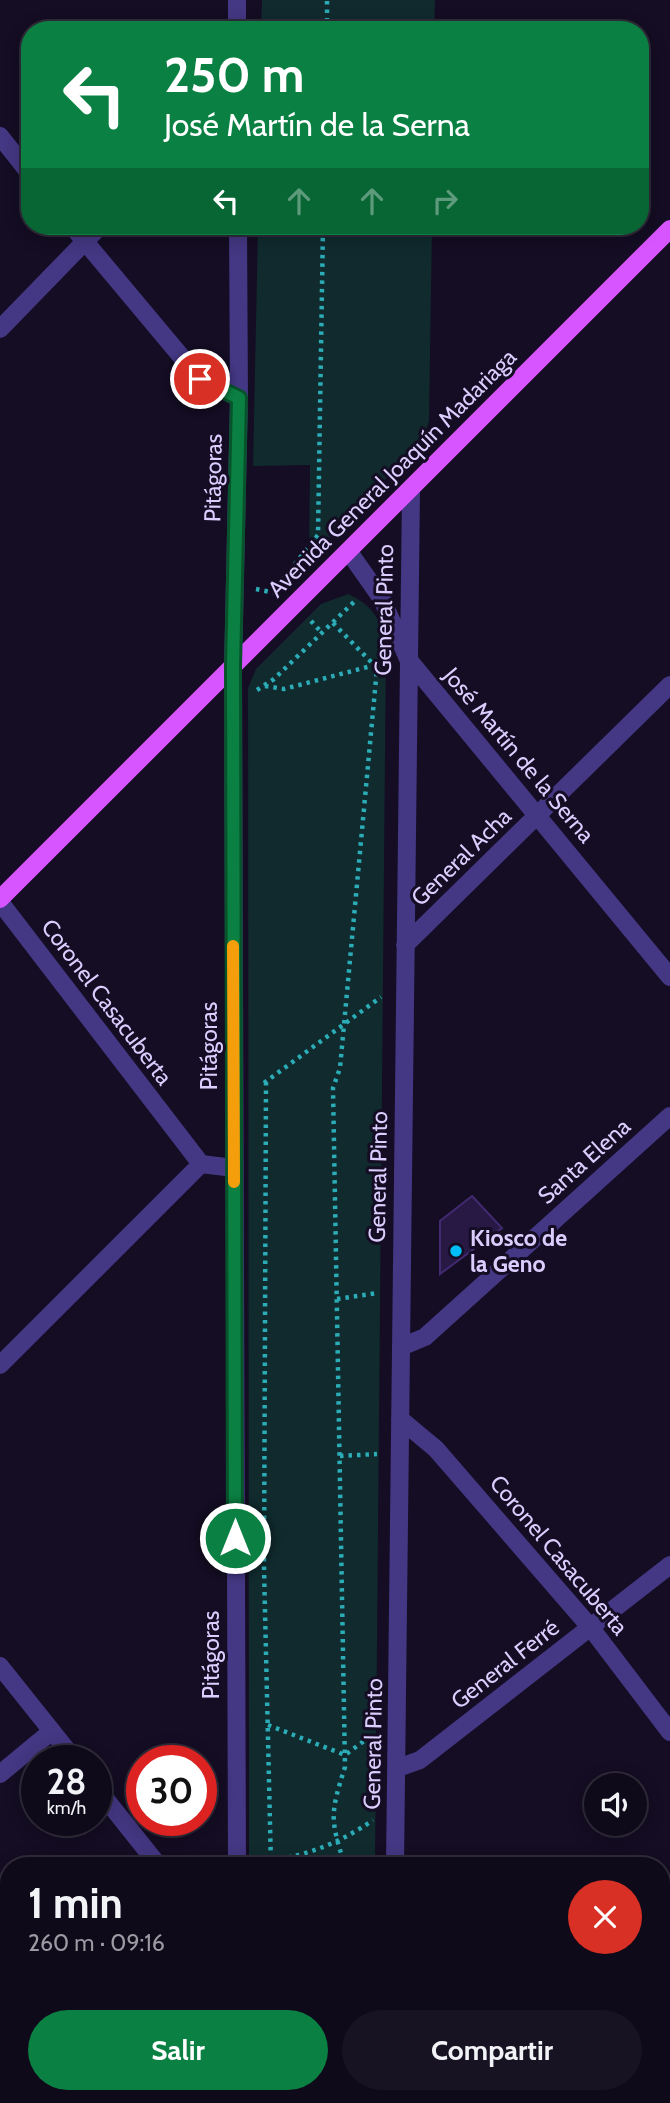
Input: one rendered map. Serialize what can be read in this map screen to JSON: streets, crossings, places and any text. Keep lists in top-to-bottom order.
{
  "streets": {
    "main road": ["Avenida General Joaquín Madariaga"],
    "street": [
      "Pitágoras",
      "General Pinto",
      "José Martín de la Serna",
      "General Acha",
      "Coronel Casacuberta",
      "Santa Elena",
      "General Ferré"
    ]
  },
  "crossings": [
    ["Avenida General Joaquín Madariaga", "Pitágoras"],
    ["Avenida General Joaquín Madariaga", "General Pinto"],
    ["Avenida General Joaquín Madariaga", "José Martín de la Serna"],
    ["Avenida General Joaquín Madariaga", "Coronel Casacuberta"],
    ["General Pinto", "José Martín de la Serna"],
    ["General Pinto", "General Acha"],
    ["General Pinto", "Coronel Casacuberta"],
    ["General Pinto", "Santa Elena"],
    ["General Pinto", "General Ferré"],
    ["José Martín de la Serna", "General Acha"],
    ["Coronel Casacuberta", "General Ferré"]
  ],
  "places": ["Kiosco de la Geno"],
  "page": {
    "turn": ["250 m", "José Martín de la Serna"],
    "speed": "28 km/h",
    "limit": "30",
    "heading": ["1 min", "260 m · 09:16"],
    "buttons": ["Salir", "Compartir"]
  }
}
